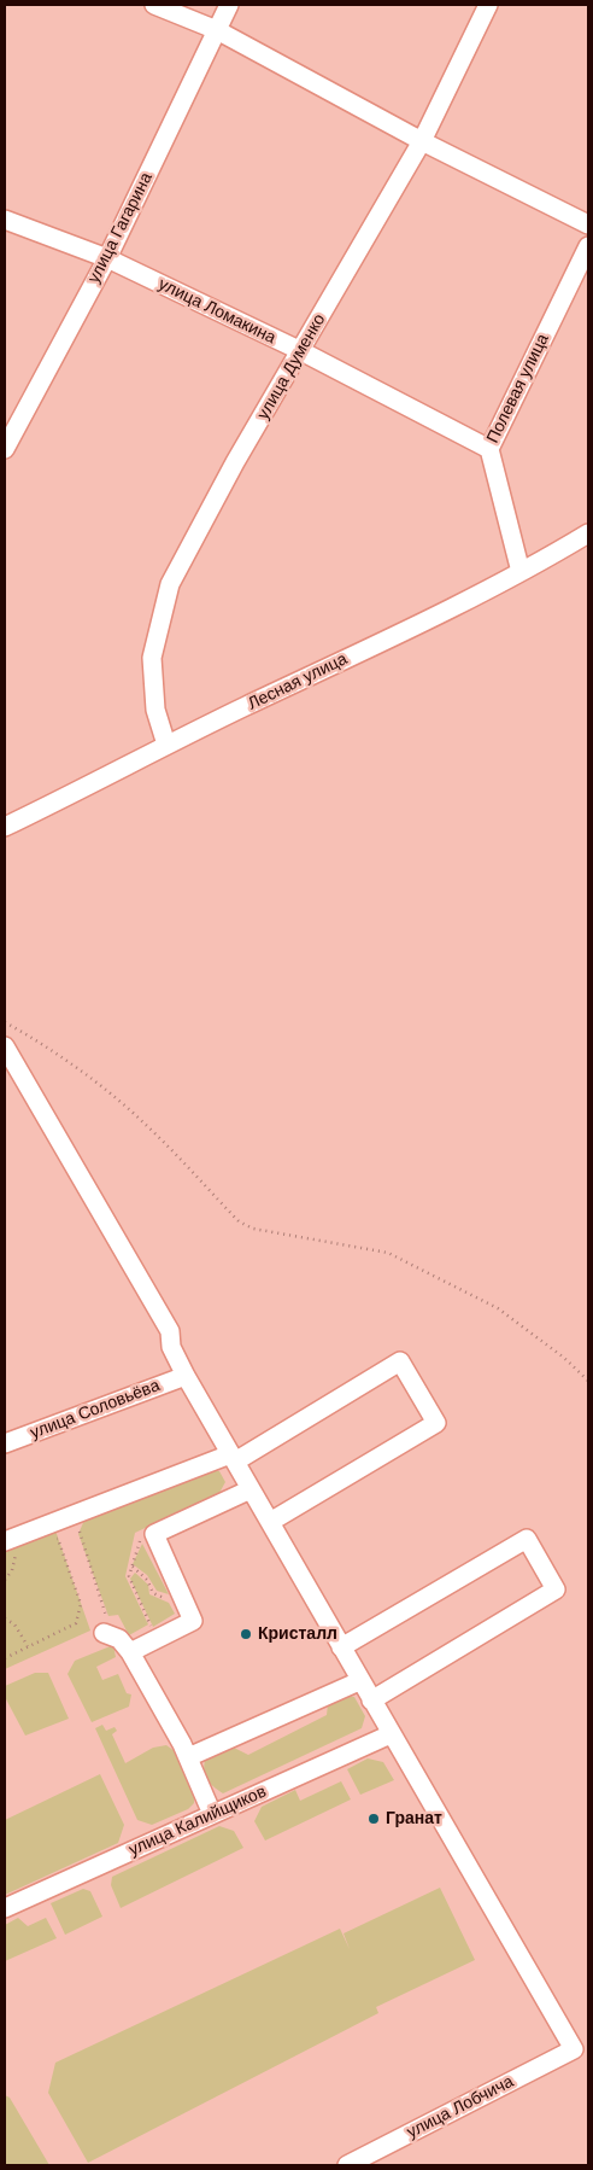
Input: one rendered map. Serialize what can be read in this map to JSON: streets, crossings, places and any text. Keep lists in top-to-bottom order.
{
  "streets": {
    "street": [
      "улица Гагарина",
      "улица Ломакина",
      "улица Думенко",
      "Полевая улица",
      "Лесная улица",
      "улица Соловьёва",
      "улица Калийщиков",
      "улица Лобчича"
    ]
  },
  "crossings": [
    ["улица Гагарина", "улица Ломакина"],
    ["улица Ломакина", "улица Думенко"],
    ["улица Ломакина", "Полевая улица"],
    ["улица Думенко", "Лесная улица"],
    ["Полевая улица", "Лесная улица"],
    ["улица Калийщиков", "улица Лобчича"]
  ],
  "places": ["Кристалл", "Гранат"]
}
